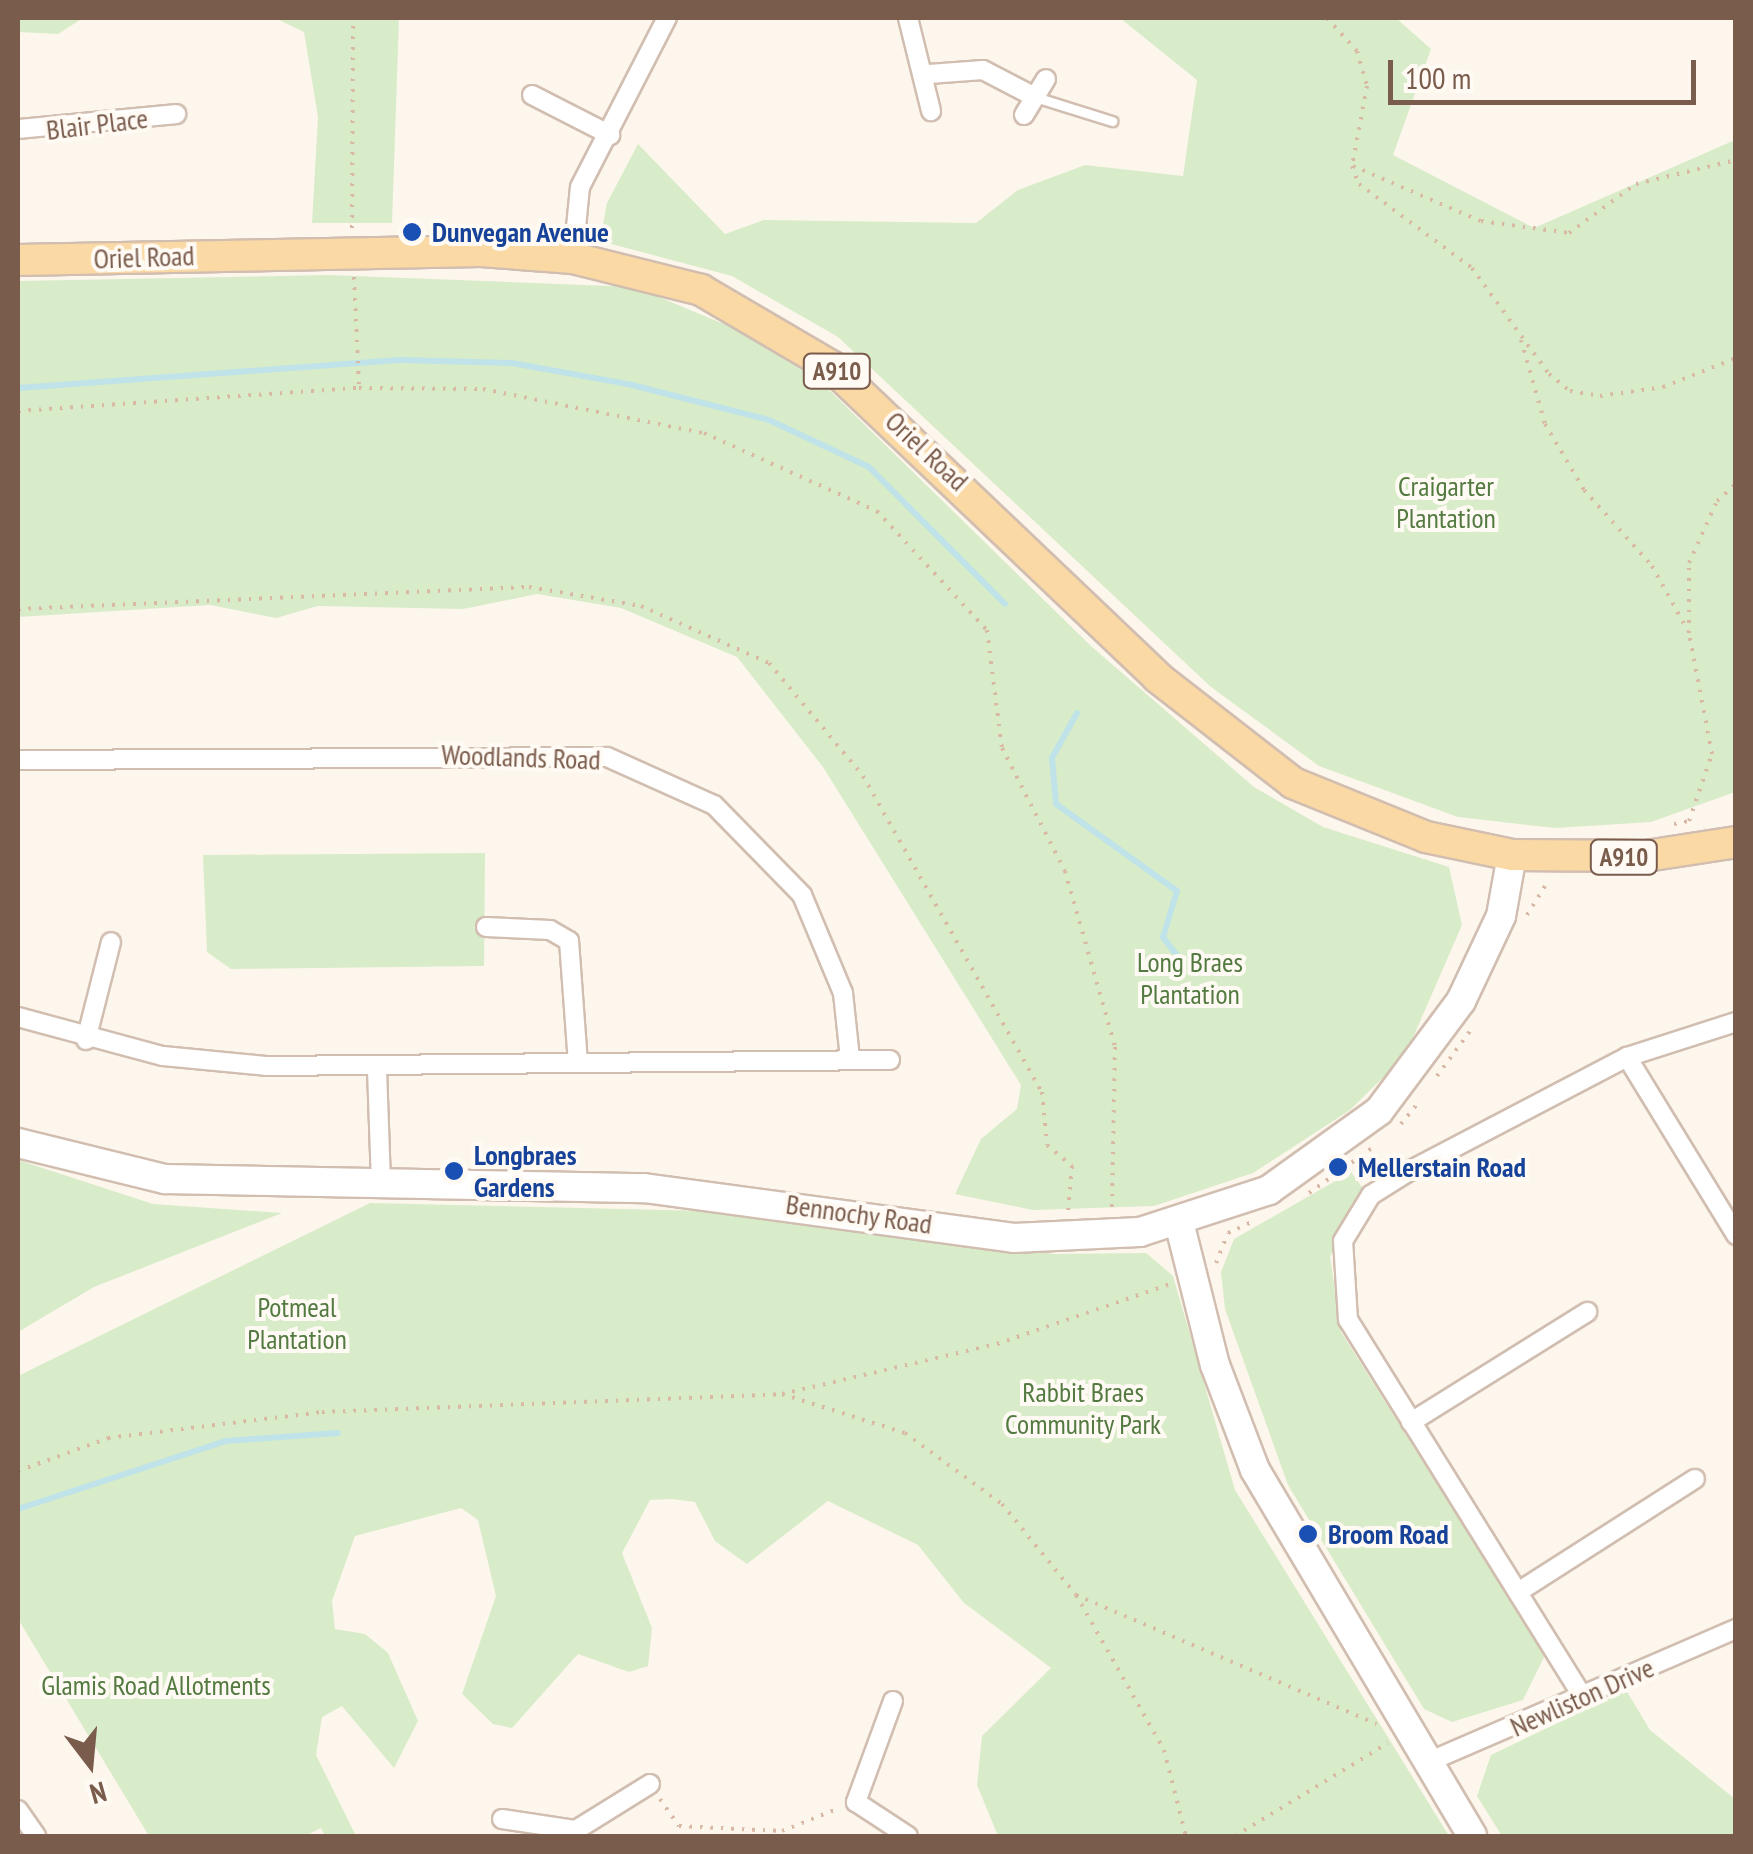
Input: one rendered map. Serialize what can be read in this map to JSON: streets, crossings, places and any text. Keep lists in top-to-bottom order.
{
  "streets": {
    "main road": ["Oriel Road", "A910"],
    "street": [
      "Blair Place",
      "Woodlands Road",
      "Bennochy Road",
      "Newliston Drive"
    ]
  },
  "crossings": [
    ["Oriel Road", "A910"],
    ["Oriel Road", "Bennochy Road"],
    ["A910", "Bennochy Road"]
  ],
  "parks": [
    "Craigarter Plantation",
    "Long Braes Plantation",
    "Potmeal Plantation",
    "Rabbit Braes Community Park",
    "Glamis Road Allotments"
  ],
  "places": [
    "Dunvegan Avenue",
    "Mellerstain Road",
    "Longbraes Gardens",
    "Broom Road"
  ],
  "scale_bar": "100 m",
  "north": "bottom"
}
